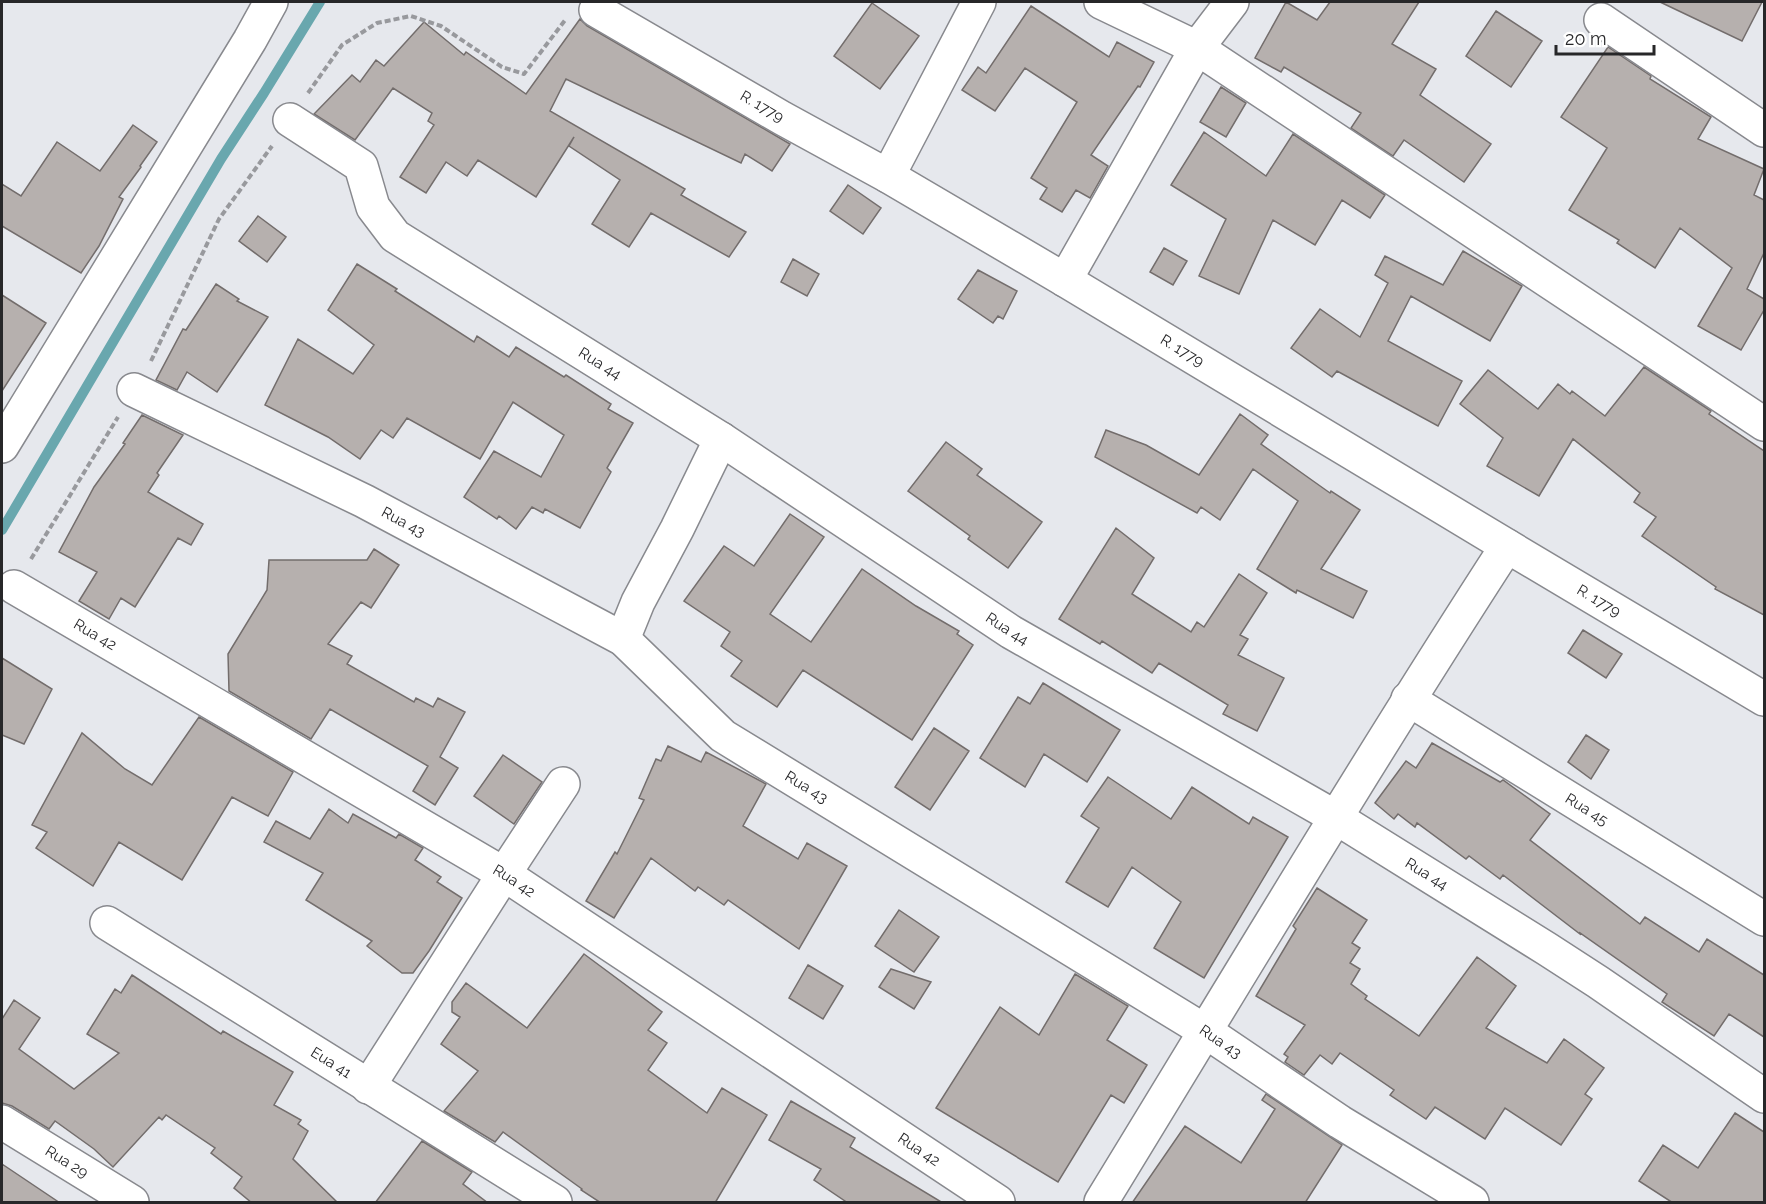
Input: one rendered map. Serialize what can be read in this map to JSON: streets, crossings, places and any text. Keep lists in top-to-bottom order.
{
  "streets": {
    "street": [
      "R. 1779",
      "Rua 44",
      "Rua 43",
      "Rua 42",
      "Rua 45",
      "Eua 41",
      "Rua 29"
    ]
  },
  "scale_bar": "20 m"
}
